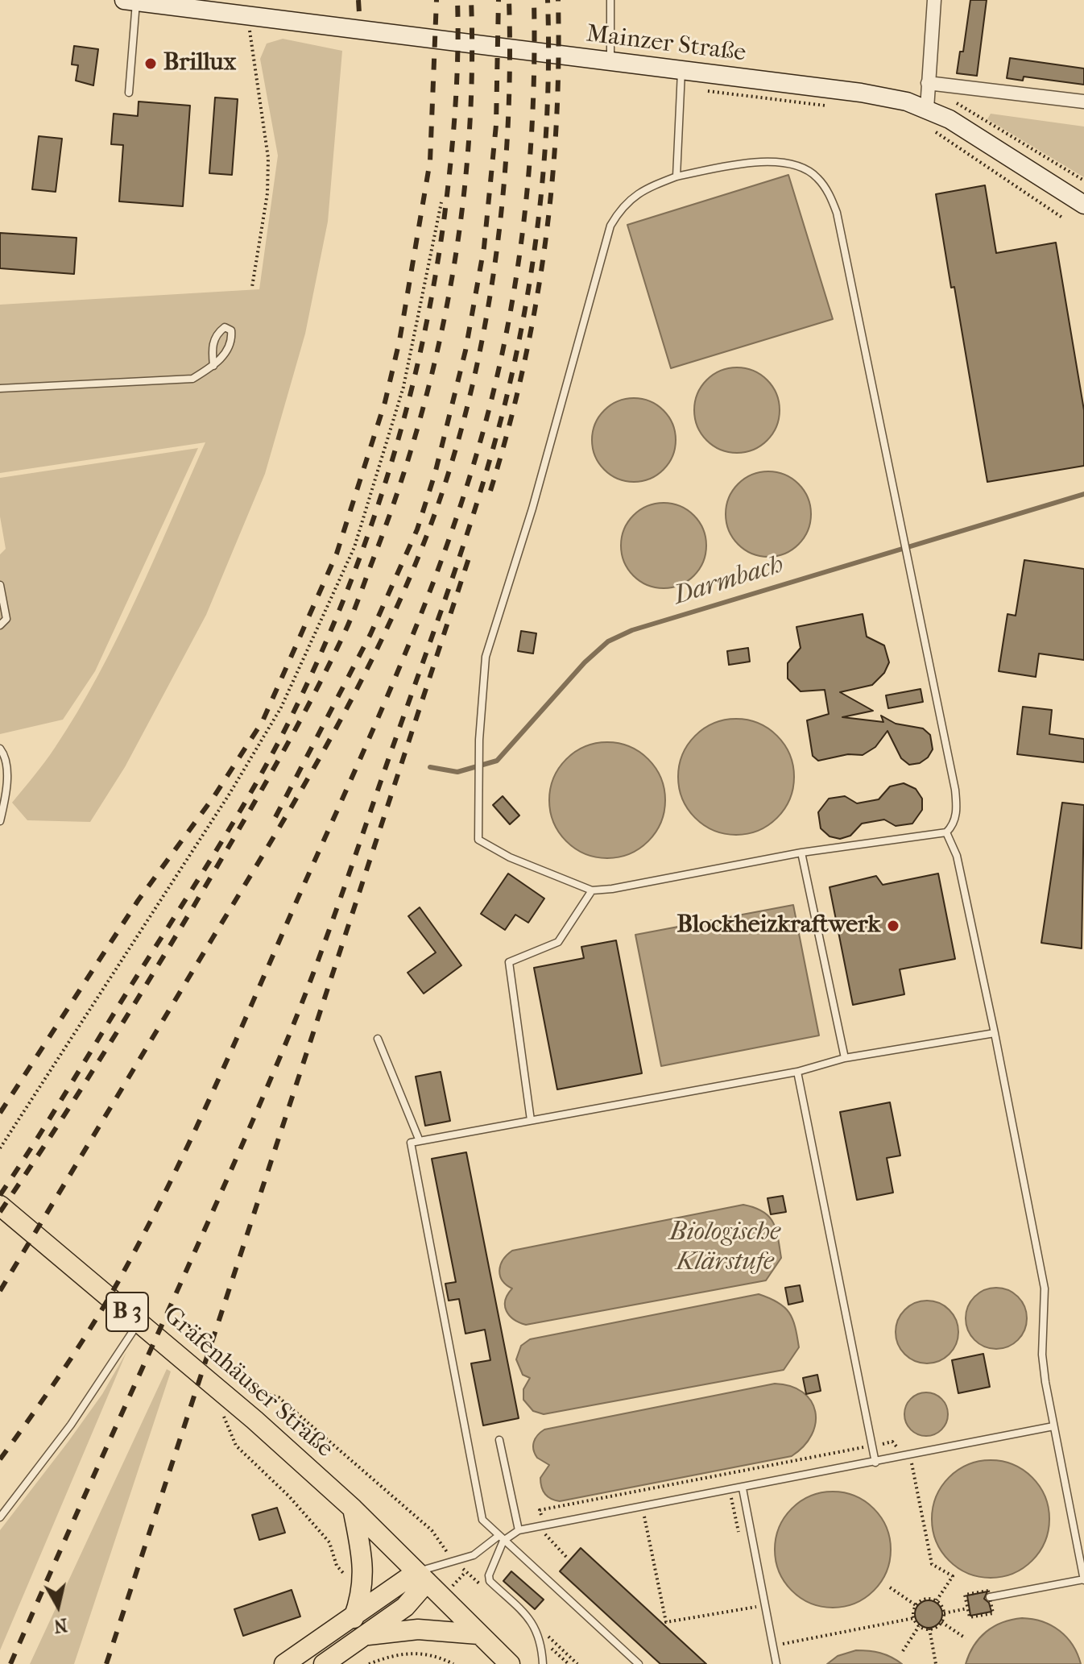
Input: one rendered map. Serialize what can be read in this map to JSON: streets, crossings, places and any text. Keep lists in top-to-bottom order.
{
  "streets": {
    "main road": ["Mainzer Straße", "B 3", "Gräfenhäuser Straße"]
  },
  "water": ["Darmbach", "Biologische Klärstufe"],
  "places": ["Brillux", "Blockheizkraftwerk"],
  "north": "bottom"
}
